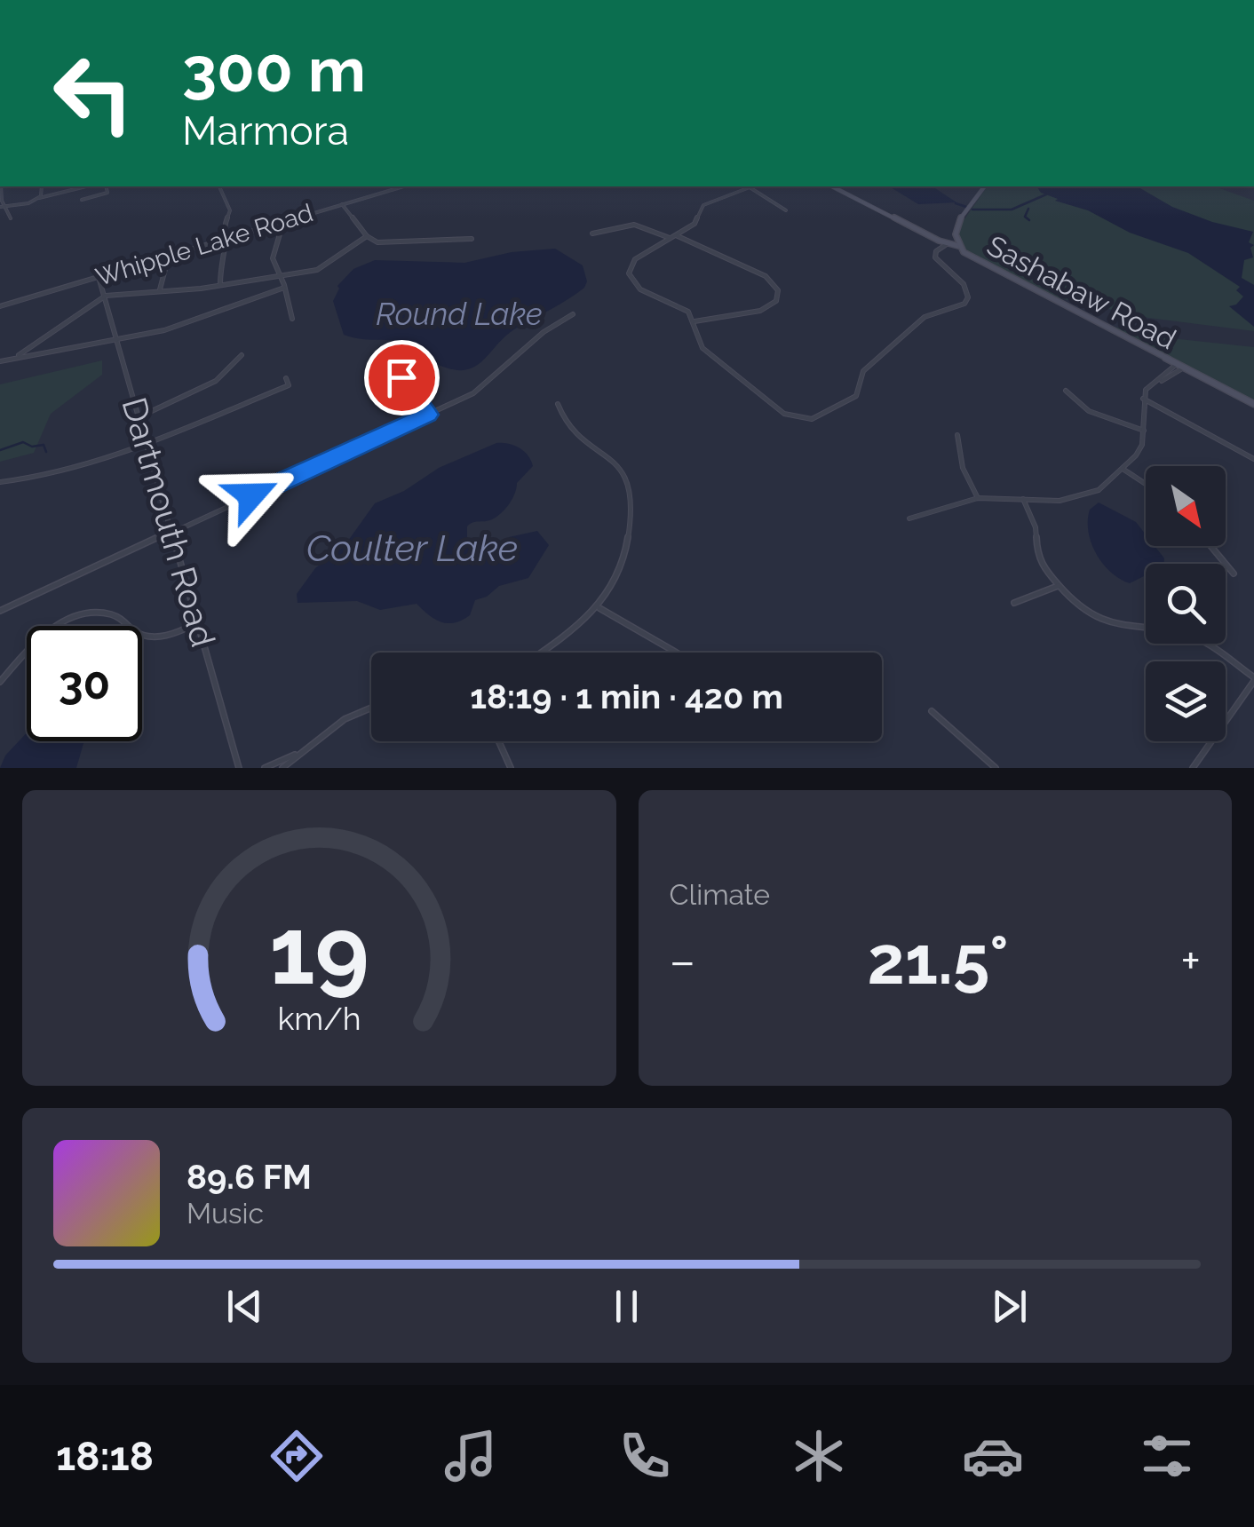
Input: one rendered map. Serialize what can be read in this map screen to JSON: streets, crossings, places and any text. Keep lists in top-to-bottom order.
{
  "streets": {
    "main road": ["Sashabaw Road"],
    "street": ["Whipple Lake Road", "Dartmouth Road"]
  },
  "crossings": [
    ["Whipple Lake Road", "Dartmouth Road"]
  ],
  "water": ["Round Lake", "Coulter Lake"],
  "north": "bottom right",
  "page": {
    "turn": ["300 m", "Marmora"],
    "limit": "30",
    "trip": "18:19 · 1 min · 420 m",
    "tile": "Climate",
    "heat": ["−", "21.5°", "+"],
    "song": ["89.6 FM", "Music"],
    "tabs": "18:18",
    "gauge": ["19", "km/h"]
  }
}
